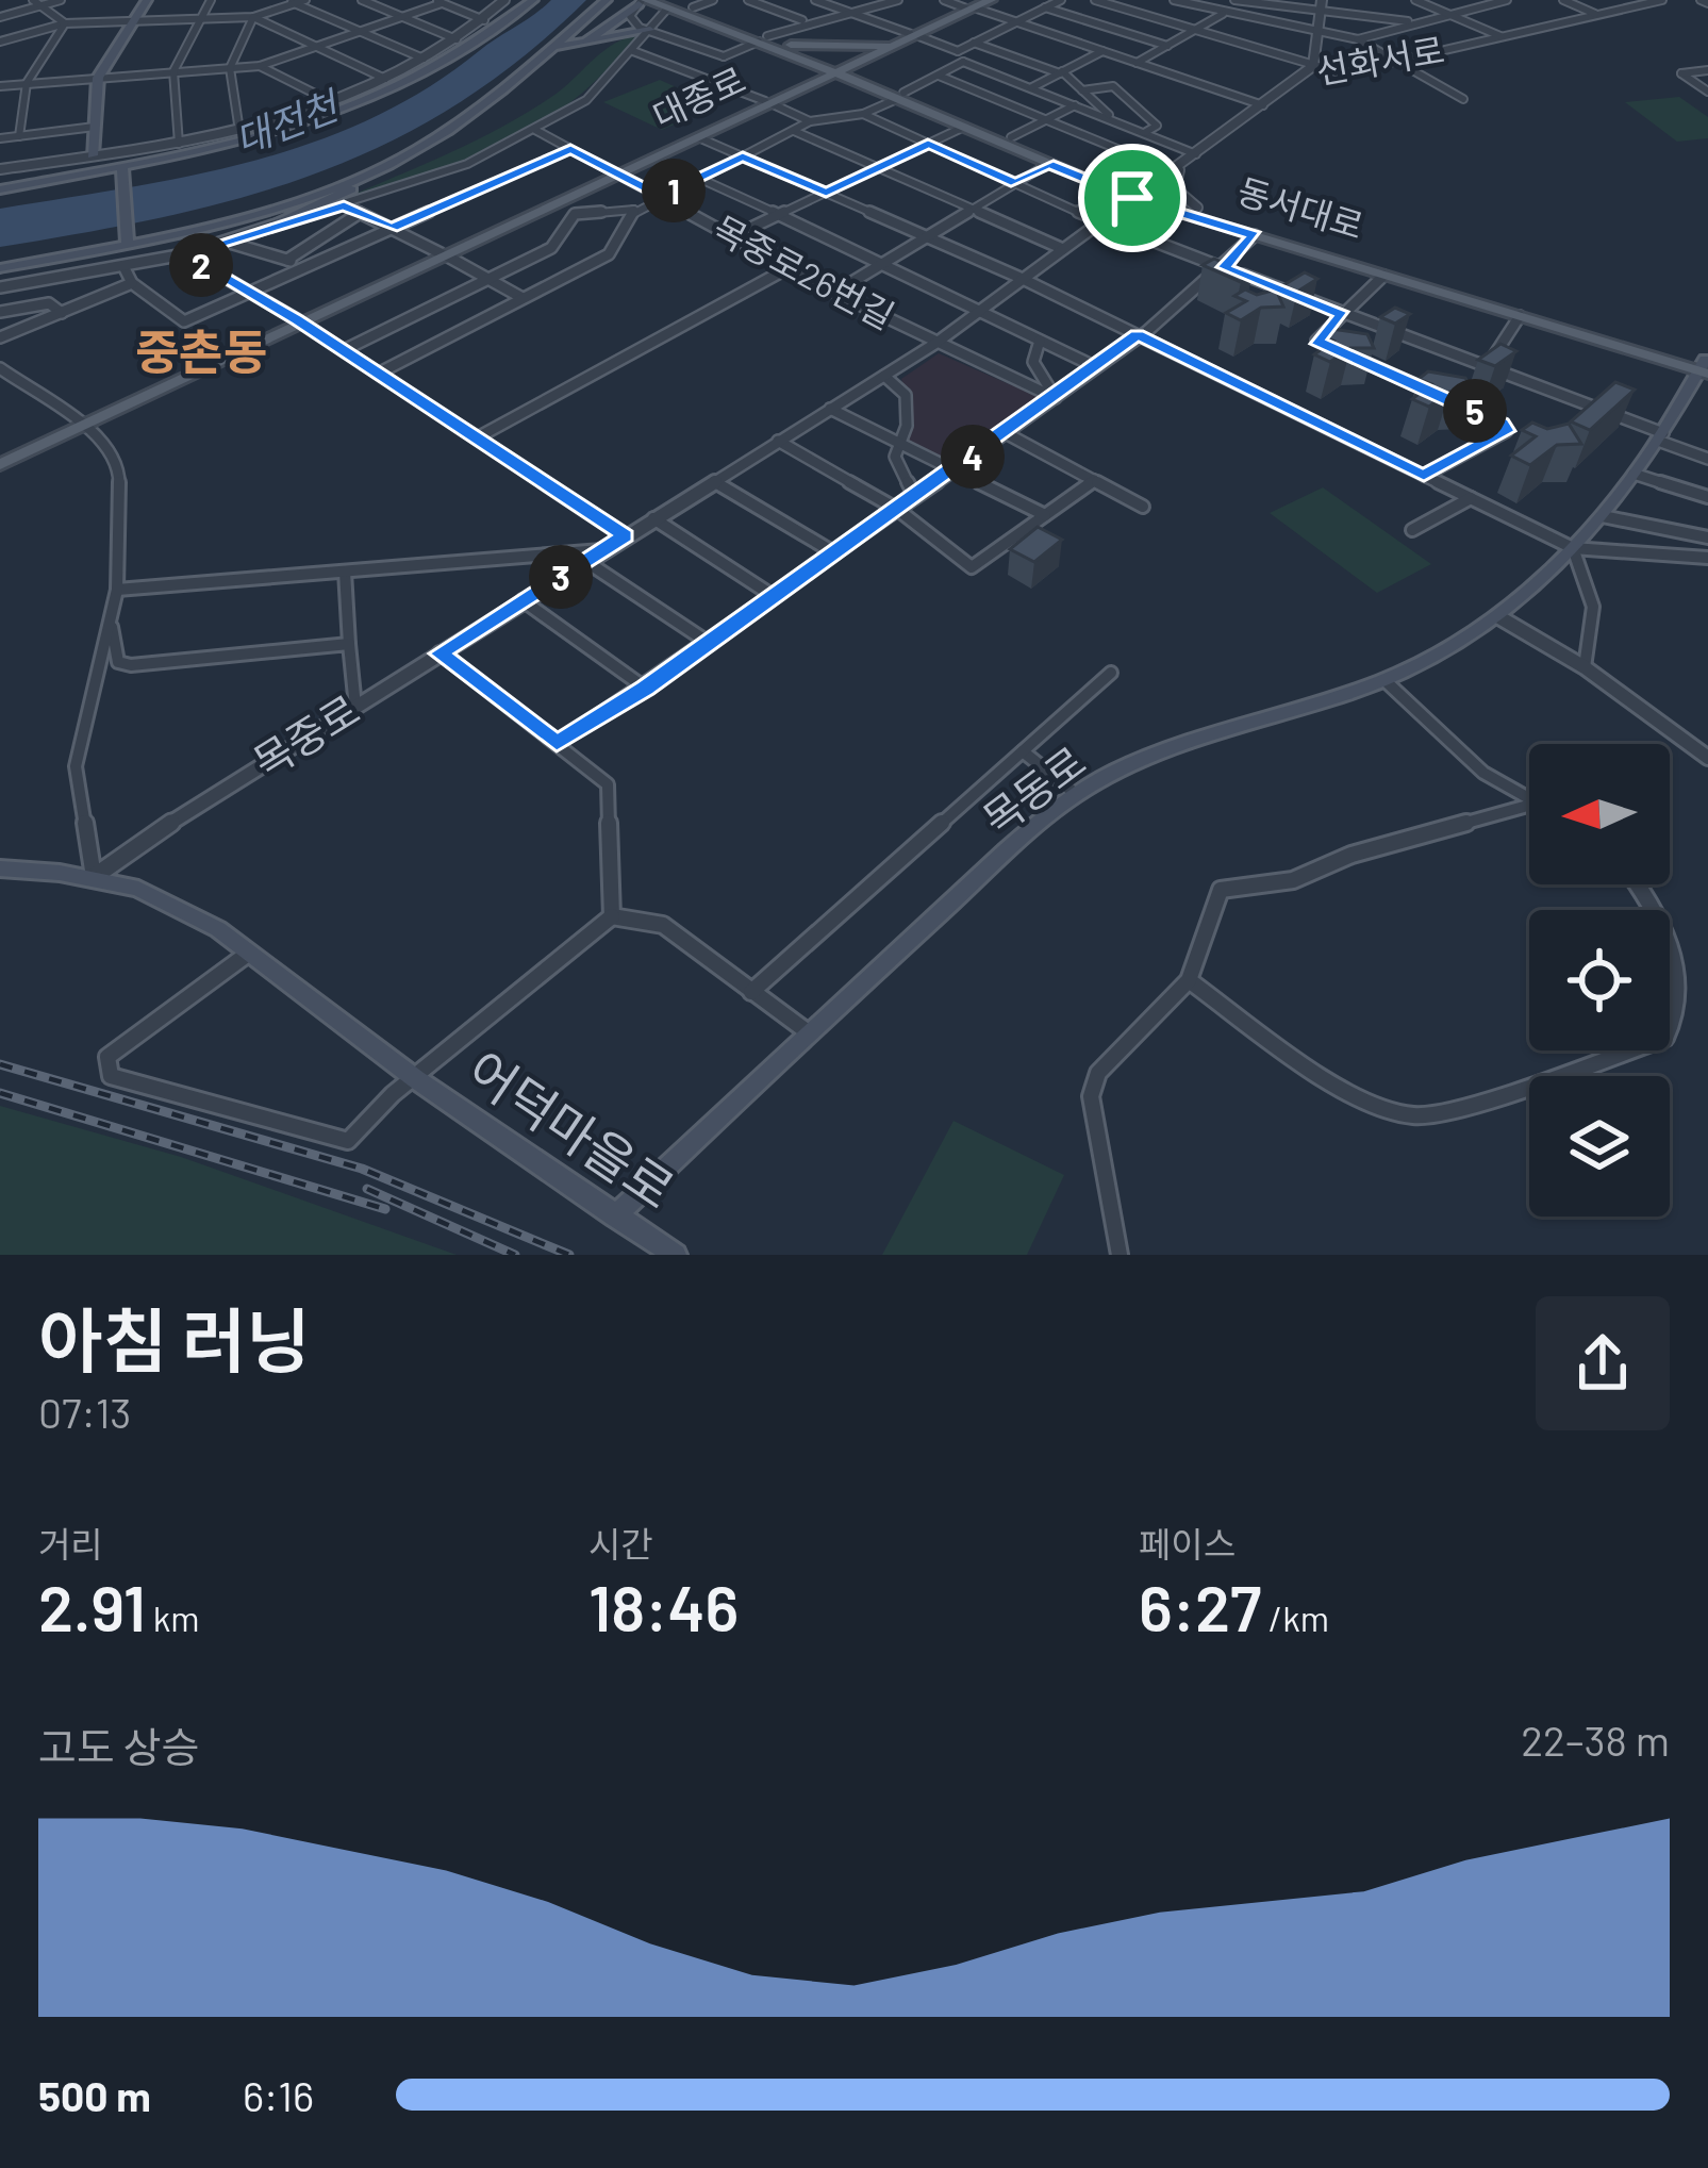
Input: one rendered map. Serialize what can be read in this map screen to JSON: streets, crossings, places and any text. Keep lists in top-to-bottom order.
{
  "streets": {
    "main road": [
      "대종로",
      "동서대로",
      "목동로",
      "어덕마을로"
    ],
    "street": ["선화서로", "목중로26번길", "목중로"]
  },
  "crossings": [
    ["선화서로", "동서대로"],
    ["선화서로", "목중로"],
    ["대종로", "동서대로"],
    ["대종로", "목중로26번길"],
    ["동서대로", "목중로"],
    ["동서대로", "목동로"],
    ["목중로26번길", "목중로"],
    ["목중로", "어덕마을로"],
    ["목동로", "어덕마을로"]
  ],
  "districts": ["중촌동"],
  "water": ["대전천"],
  "north": "left",
  "page": {
    "pins": [
      "1",
      "2",
      "5",
      "4",
      "3"
    ],
    "heading": ["아침 러닝", "07:13"],
    "stats": [
      ["거리", "2.91 km"],
      ["시간", "18:46"],
      ["페이스", "6:27 /km"]
    ],
    "chart": ["고도 상승", "22–38 m"],
    "list": [
      {
        "name": "500 m",
        "note": "6:16"
      }
    ]
  }
}
